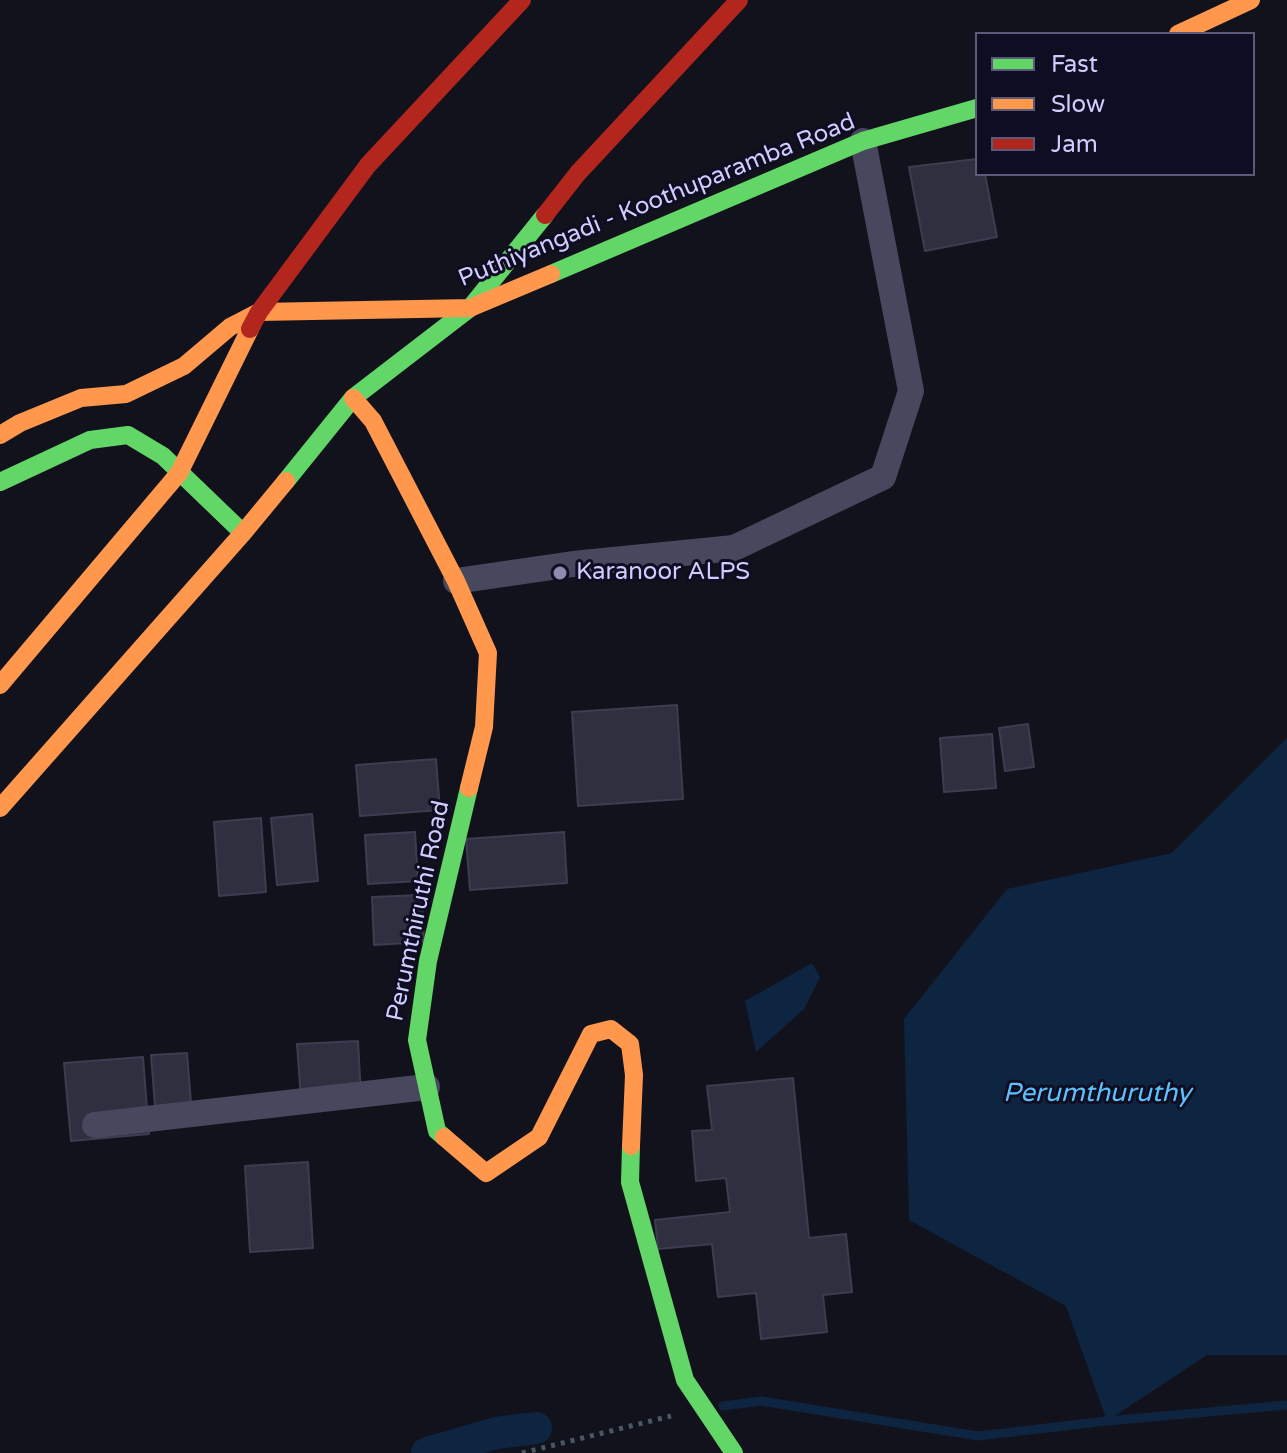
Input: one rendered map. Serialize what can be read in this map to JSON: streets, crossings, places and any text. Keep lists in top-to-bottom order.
{
  "streets": {
    "main road": ["Puthiyangadi - Koothuparamba Road", "Perumthiruthi Road"]
  },
  "water": ["Perumthuruthy"],
  "places": ["Karanoor ALPS"],
  "legend": ["Fast", "Slow", "Jam"]
}
